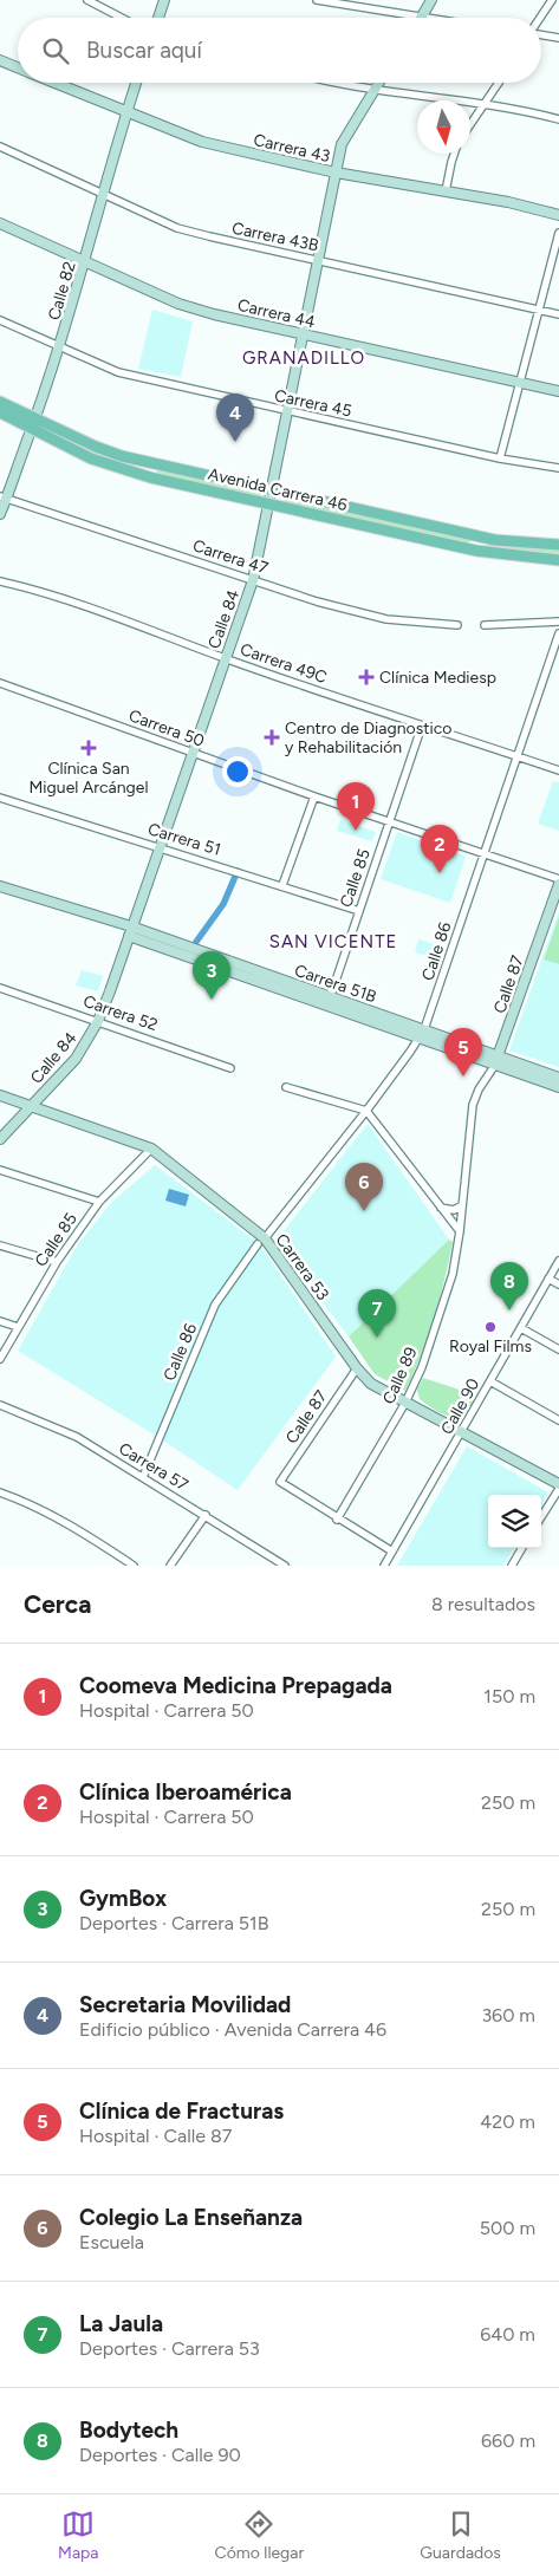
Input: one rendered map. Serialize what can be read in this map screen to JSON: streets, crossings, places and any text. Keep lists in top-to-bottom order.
{
  "streets": {
    "main road": ["Avenida Carrera 46"],
    "street": [
      "Carrera 43",
      "Carrera 43B",
      "Calle 82",
      "Carrera 44",
      "Carrera 45",
      "Carrera 47",
      "Calle 84",
      "Carrera 49C",
      "Carrera 50",
      "Carrera 51",
      "Calle 85",
      "Calle 86",
      "Carrera 51B",
      "Calle 87",
      "Carrera 52",
      "Carrera 53",
      "Calle 89",
      "Calle 90",
      "Carrera 57"
    ]
  },
  "crossings": [
    ["Carrera 43", "Calle 82"],
    ["Carrera 43", "Calle 84"],
    ["Carrera 43B", "Calle 82"],
    ["Carrera 43B", "Calle 84"],
    ["Calle 82", "Carrera 44"],
    ["Calle 82", "Carrera 45"],
    ["Calle 82", "Avenida Carrera 46"],
    ["Calle 82", "Carrera 47"],
    ["Carrera 44", "Calle 84"],
    ["Carrera 45", "Calle 84"],
    ["Avenida Carrera 46", "Calle 84"],
    ["Carrera 47", "Calle 84"],
    ["Calle 84", "Carrera 49C"],
    ["Calle 84", "Carrera 50"],
    ["Calle 84", "Carrera 51"],
    ["Calle 84", "Carrera 51B"],
    ["Calle 84", "Carrera 52"],
    ["Calle 84", "Carrera 53"],
    ["Carrera 49C", "Calle 85"],
    ["Carrera 49C", "Calle 86"],
    ["Carrera 50", "Calle 85"],
    ["Carrera 50", "Calle 86"],
    ["Carrera 51", "Calle 85"],
    ["Calle 85", "Carrera 51B"],
    ["Calle 85", "Carrera 53"],
    ["Calle 86", "Carrera 51B"],
    ["Calle 86", "Carrera 53"],
    ["Calle 86", "Carrera 57"],
    ["Carrera 51B", "Calle 87"],
    ["Calle 87", "Carrera 53"],
    ["Calle 87", "Calle 89"],
    ["Carrera 53", "Calle 89"],
    ["Carrera 53", "Calle 90"]
  ],
  "districts": ["GRANADILLO", "SAN VICENTE"],
  "places": {
    "health": ["Clínica Mediesp", "Centro de Diagnostico y Rehabilitación", "Clínica San Miguel Arcángel"],
    "other": ["Royal Films"]
  },
  "north": "bottom",
  "page": {
    "search": "Buscar aquí",
    "pins": [
      "4",
      "1",
      "2",
      "3",
      "5",
      "6",
      "8",
      "7"
    ],
    "heading": ["Cerca", "8 resultados"],
    "list": [
      {
        "mark": "1",
        "name": "Coomeva Medicina Prepagada",
        "note": "Hospital · Carrera 50",
        "value": "150 m"
      },
      {
        "mark": "2",
        "name": "Clínica Iberoamérica",
        "note": "Hospital · Carrera 50",
        "value": "250 m"
      },
      {
        "mark": "3",
        "name": "GymBox",
        "note": "Deportes · Carrera 51B",
        "value": "250 m"
      },
      {
        "mark": "4",
        "name": "Secretaria Movilidad",
        "note": "Edificio público · Avenida Carrera 46",
        "value": "360 m"
      },
      {
        "mark": "5",
        "name": "Clínica de Fracturas",
        "note": "Hospital · Calle 87",
        "value": "420 m"
      },
      {
        "mark": "6",
        "name": "Colegio La Enseñanza",
        "note": "Escuela",
        "value": "500 m"
      },
      {
        "mark": "7",
        "name": "La Jaula",
        "note": "Deportes · Carrera 53",
        "value": "640 m"
      },
      {
        "mark": "8",
        "name": "Bodytech",
        "note": "Deportes · Calle 90",
        "value": "660 m"
      }
    ],
    "nav": ["Mapa", "Cómo llegar", "Guardados"]
  }
}
